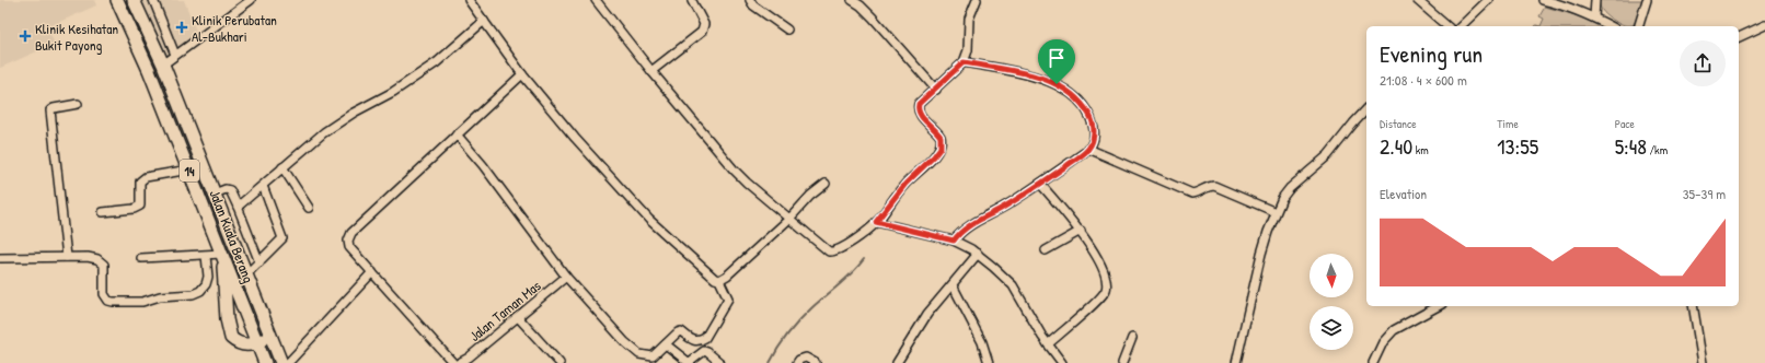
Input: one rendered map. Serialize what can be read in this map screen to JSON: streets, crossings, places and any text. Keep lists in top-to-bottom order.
{
  "streets": {
    "highway": ["14", "Jalan Kuala Berang"],
    "street": ["Jalan Taman Mas"]
  },
  "places": {
    "health": ["Klinik Perubatan Al-Bukhari", "Klinik Kesihatan Bukit Payong"]
  },
  "north": "bottom",
  "page": {
    "heading": ["Evening run", "21:08 · 4 × 600 m"],
    "stats": [
      ["Distance", "2.40 km"],
      ["Time", "13:55"],
      ["Pace", "5:48 /km"]
    ],
    "chart": ["Elevation", "35–39 m"]
  }
}
